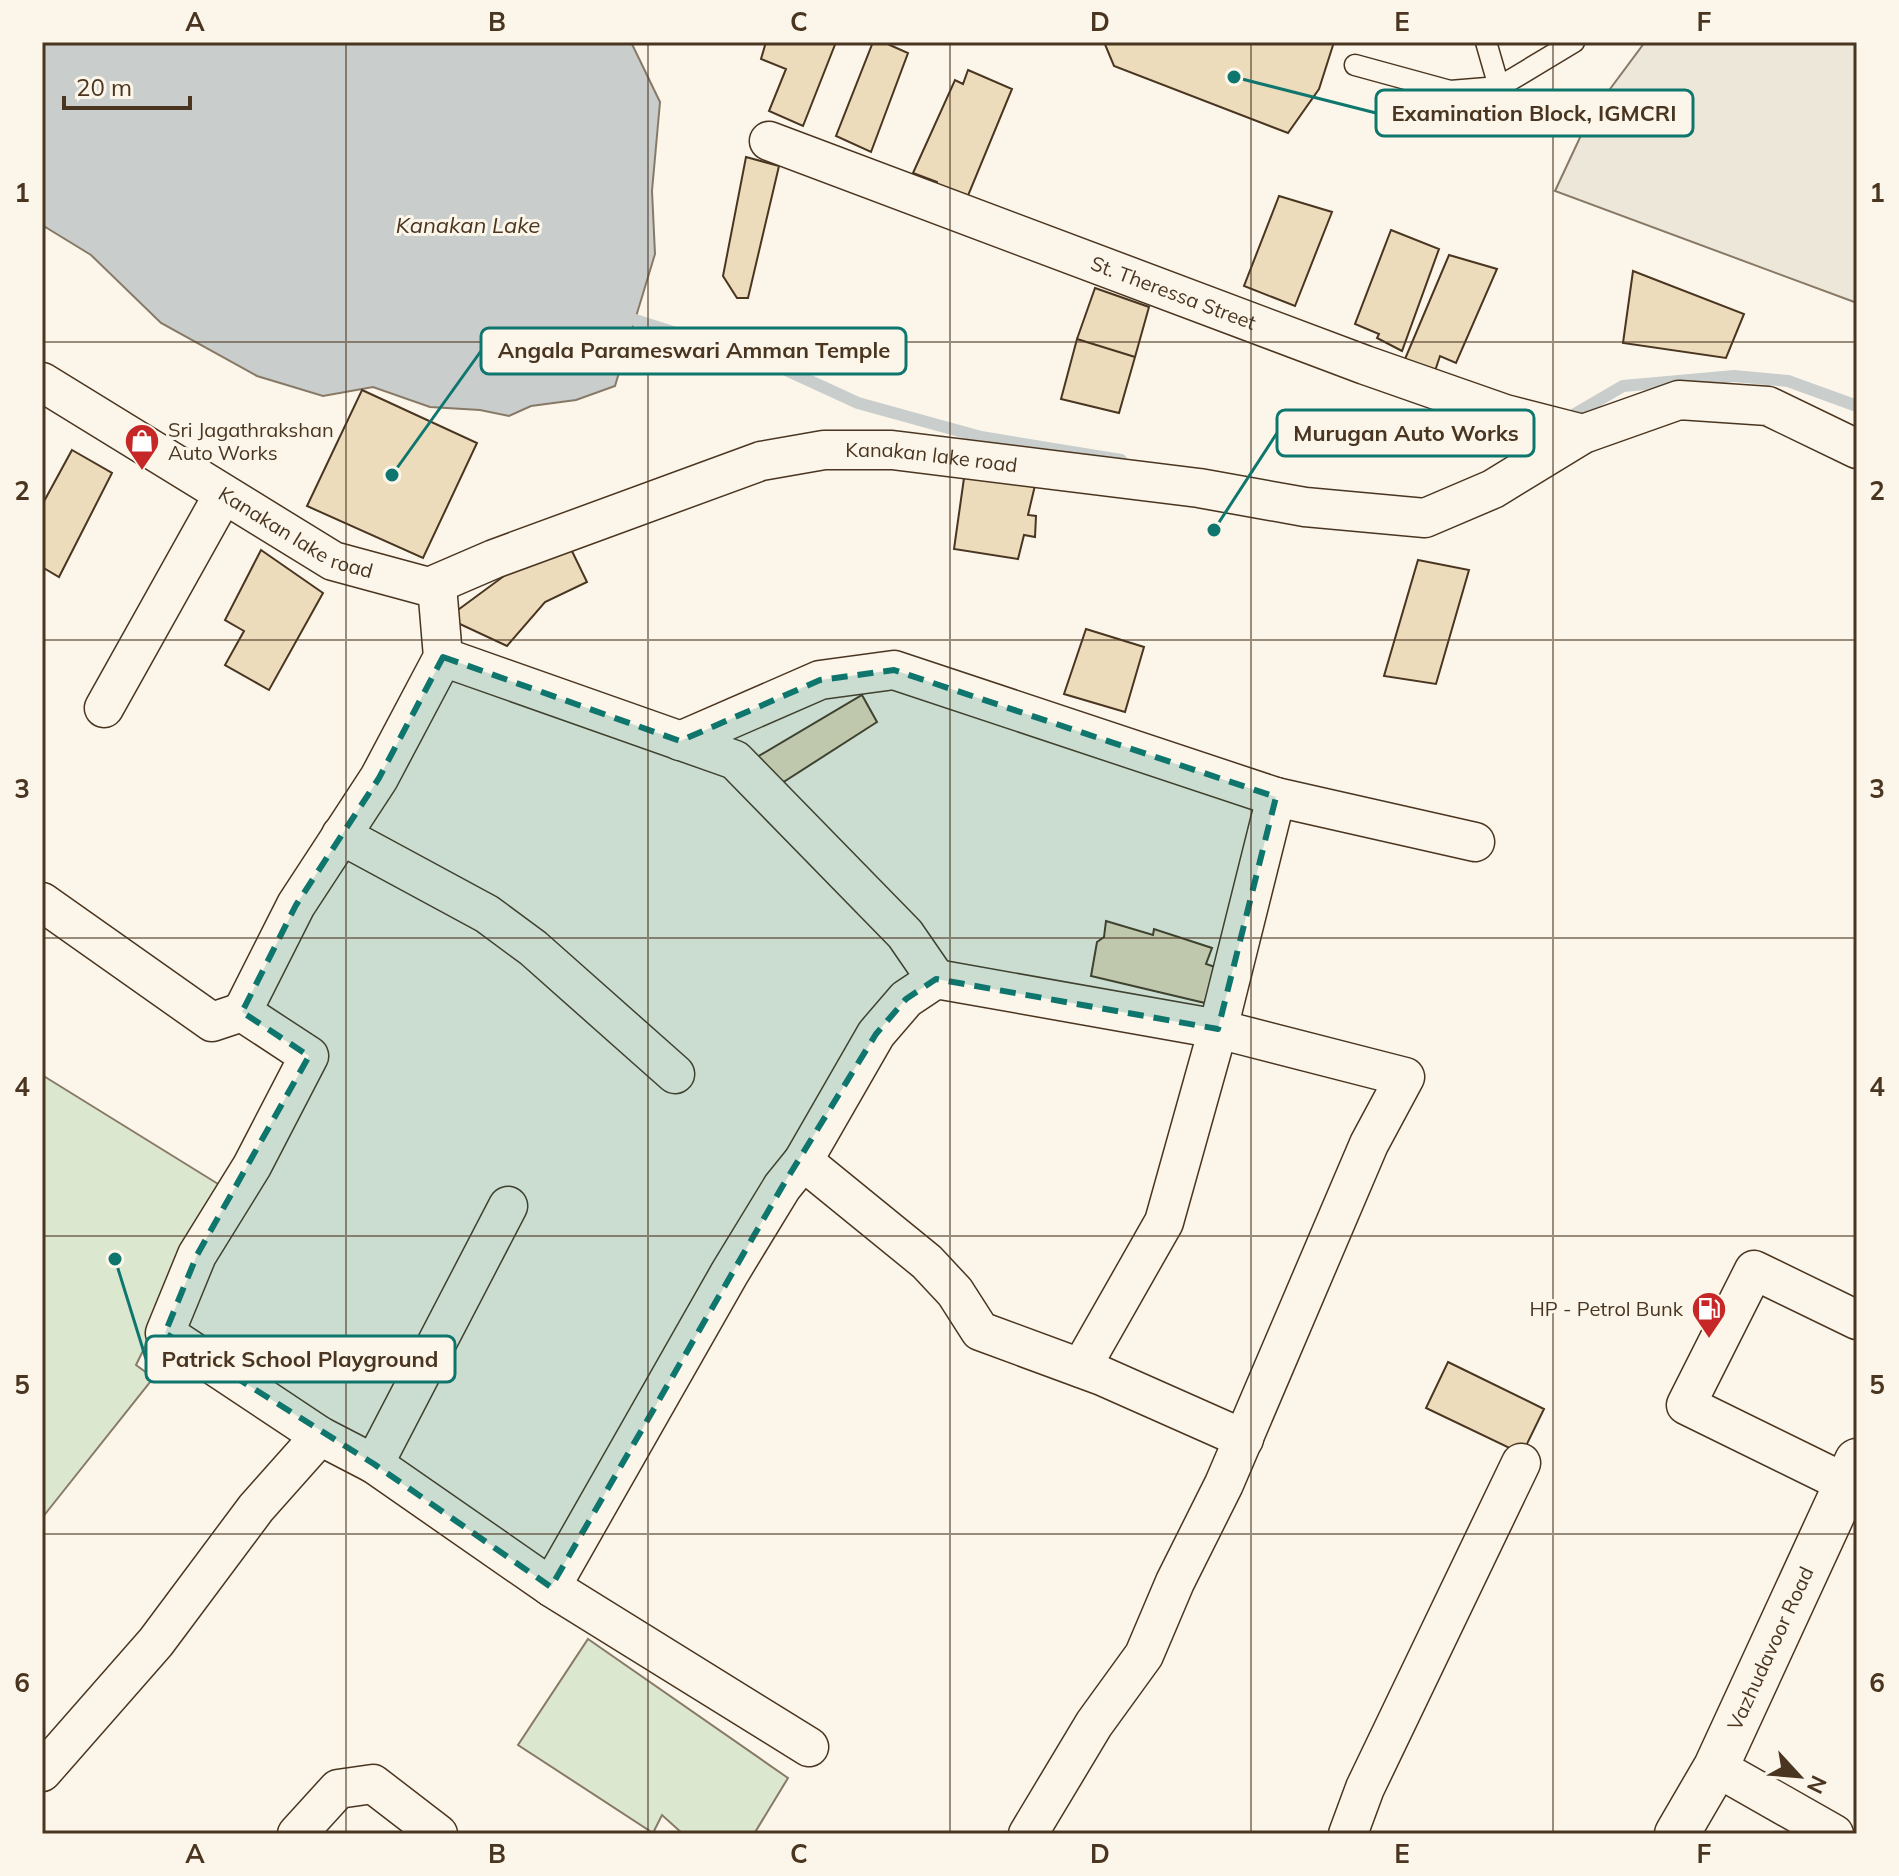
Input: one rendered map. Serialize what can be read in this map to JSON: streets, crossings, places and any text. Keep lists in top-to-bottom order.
{
  "streets": {
    "main road": ["Vazhudavoor Road"],
    "street": ["St. Theressa Street", "Kanakan lake road"]
  },
  "crossings": [
    ["St. Theressa Street", "Kanakan lake road"]
  ],
  "water": ["Kanakan Lake"],
  "places": {
    "other": [
      "Examination Block, IGMCRI",
      "Angala Parameswari Amman Temple",
      "Murugan Auto Works",
      "Patrick School Playground"
    ],
    "shop": ["Sri Jagathrakshan Auto Works"],
    "fuel station": ["HP - Petrol Bunk"]
  },
  "scale_bar": "20 m",
  "north": "bottom right",
  "grid": {
    "columns": [
      "A",
      "B",
      "C",
      "D",
      "E",
      "F"
    ],
    "rows": [
      "1",
      "2",
      "3",
      "4",
      "5",
      "6"
    ]
  }
}
